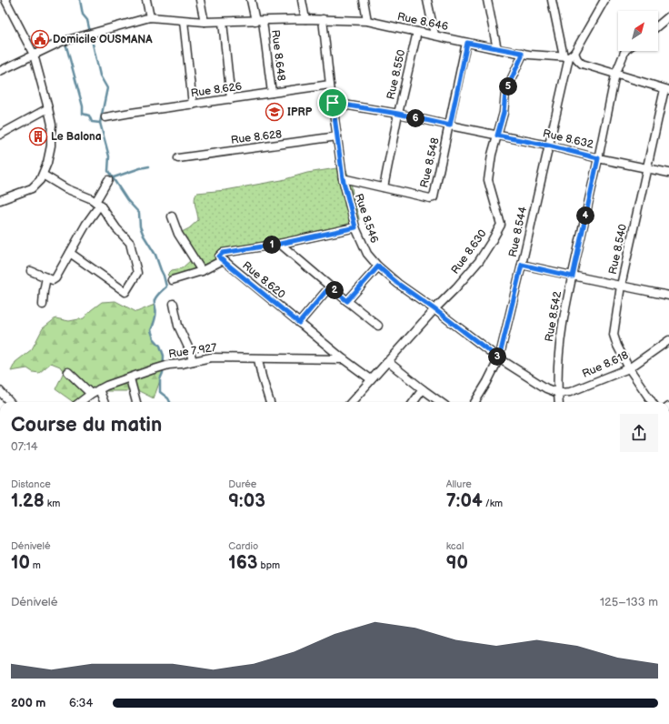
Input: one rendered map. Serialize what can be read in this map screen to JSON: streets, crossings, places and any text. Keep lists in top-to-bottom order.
{
  "streets": {
    "street": [
      "Rue 8.646",
      "Rue 8.648",
      "Rue 8.550",
      "Rue 8.626",
      "Rue 8.628",
      "Rue 8.632",
      "Rue 8.548",
      "Rue 8.546",
      "Rue 8.544",
      "Rue 8.540",
      "Rue 8.630",
      "Rue 8.620",
      "Rue 8.542",
      "Rue 7.927",
      "Rue 8.618"
    ]
  },
  "crossings": [
    ["Rue 8.646", "Rue 8.648"],
    ["Rue 8.646", "Rue 8.550"],
    ["Rue 8.646", "Rue 8.548"],
    ["Rue 8.646", "Rue 8.546"],
    ["Rue 8.646", "Rue 8.544"],
    ["Rue 8.646", "Rue 8.630"],
    ["Rue 8.648", "Rue 8.626"],
    ["Rue 8.550", "Rue 8.632"],
    ["Rue 8.550", "Rue 8.548"],
    ["Rue 8.626", "Rue 8.546"],
    ["Rue 8.628", "Rue 8.546"],
    ["Rue 8.632", "Rue 8.548"],
    ["Rue 8.632", "Rue 8.546"],
    ["Rue 8.632", "Rue 8.544"],
    ["Rue 8.632", "Rue 8.540"],
    ["Rue 8.632", "Rue 8.630"],
    ["Rue 8.632", "Rue 8.542"],
    ["Rue 8.548", "Rue 8.546"],
    ["Rue 8.546", "Rue 8.544"],
    ["Rue 8.546", "Rue 8.630"],
    ["Rue 8.546", "Rue 8.620"],
    ["Rue 8.546", "Rue 8.542"],
    ["Rue 8.546", "Rue 8.618"],
    ["Rue 8.540", "Rue 8.618"],
    ["Rue 8.630", "Rue 8.620"],
    ["Rue 8.620", "Rue 7.927"],
    ["Rue 8.542", "Rue 8.618"]
  ],
  "places": {
    "public building": ["Domicile OUSMANA"],
    "school or university": ["IPRP"],
    "building": ["Le Balona"]
  },
  "north": "top right",
  "page": {
    "pins": [
      "5",
      "6",
      "4",
      "1",
      "2",
      "3"
    ],
    "heading": ["Course du matin", "07:14"],
    "stats": [
      ["Distance", "1.28 km"],
      ["Durée", "9:03"],
      ["Allure", "7:04 /km"],
      ["Dénivelé", "10 m"],
      ["Cardio", "163 bpm"],
      ["kcal", "90"]
    ],
    "chart": ["Dénivelé", "125–133 m"],
    "list": [
      {
        "name": "200 m",
        "note": "6:34"
      }
    ]
  }
}
